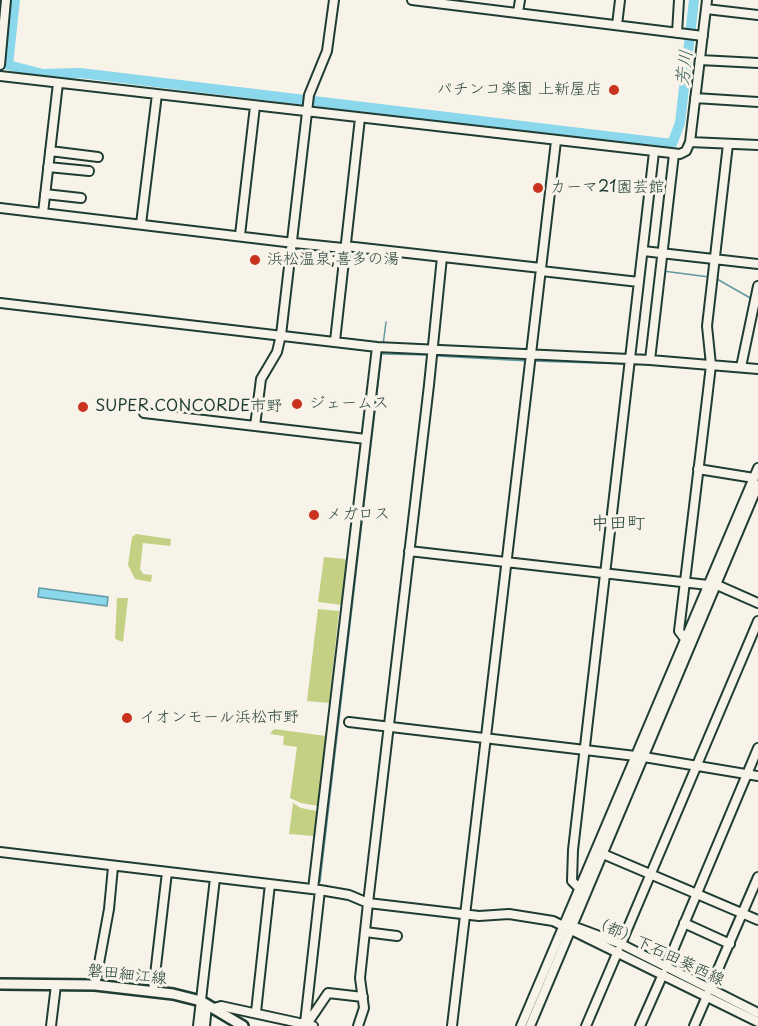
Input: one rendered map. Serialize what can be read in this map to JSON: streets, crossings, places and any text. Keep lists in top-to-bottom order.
{
  "streets": {
    "main road": ["磐田細江線"],
    "street": ["（都）下石田葵西線"]
  },
  "districts": ["中田町"],
  "water": ["芳川"],
  "places": [
    "パチンコ楽園 上新屋店",
    "カーマ21園芸館",
    "浜松温泉;喜多の湯",
    "ジェームス",
    "SUPER CONCORDE市野",
    "メガロス",
    "イオンモール浜松市野"
  ]
}
